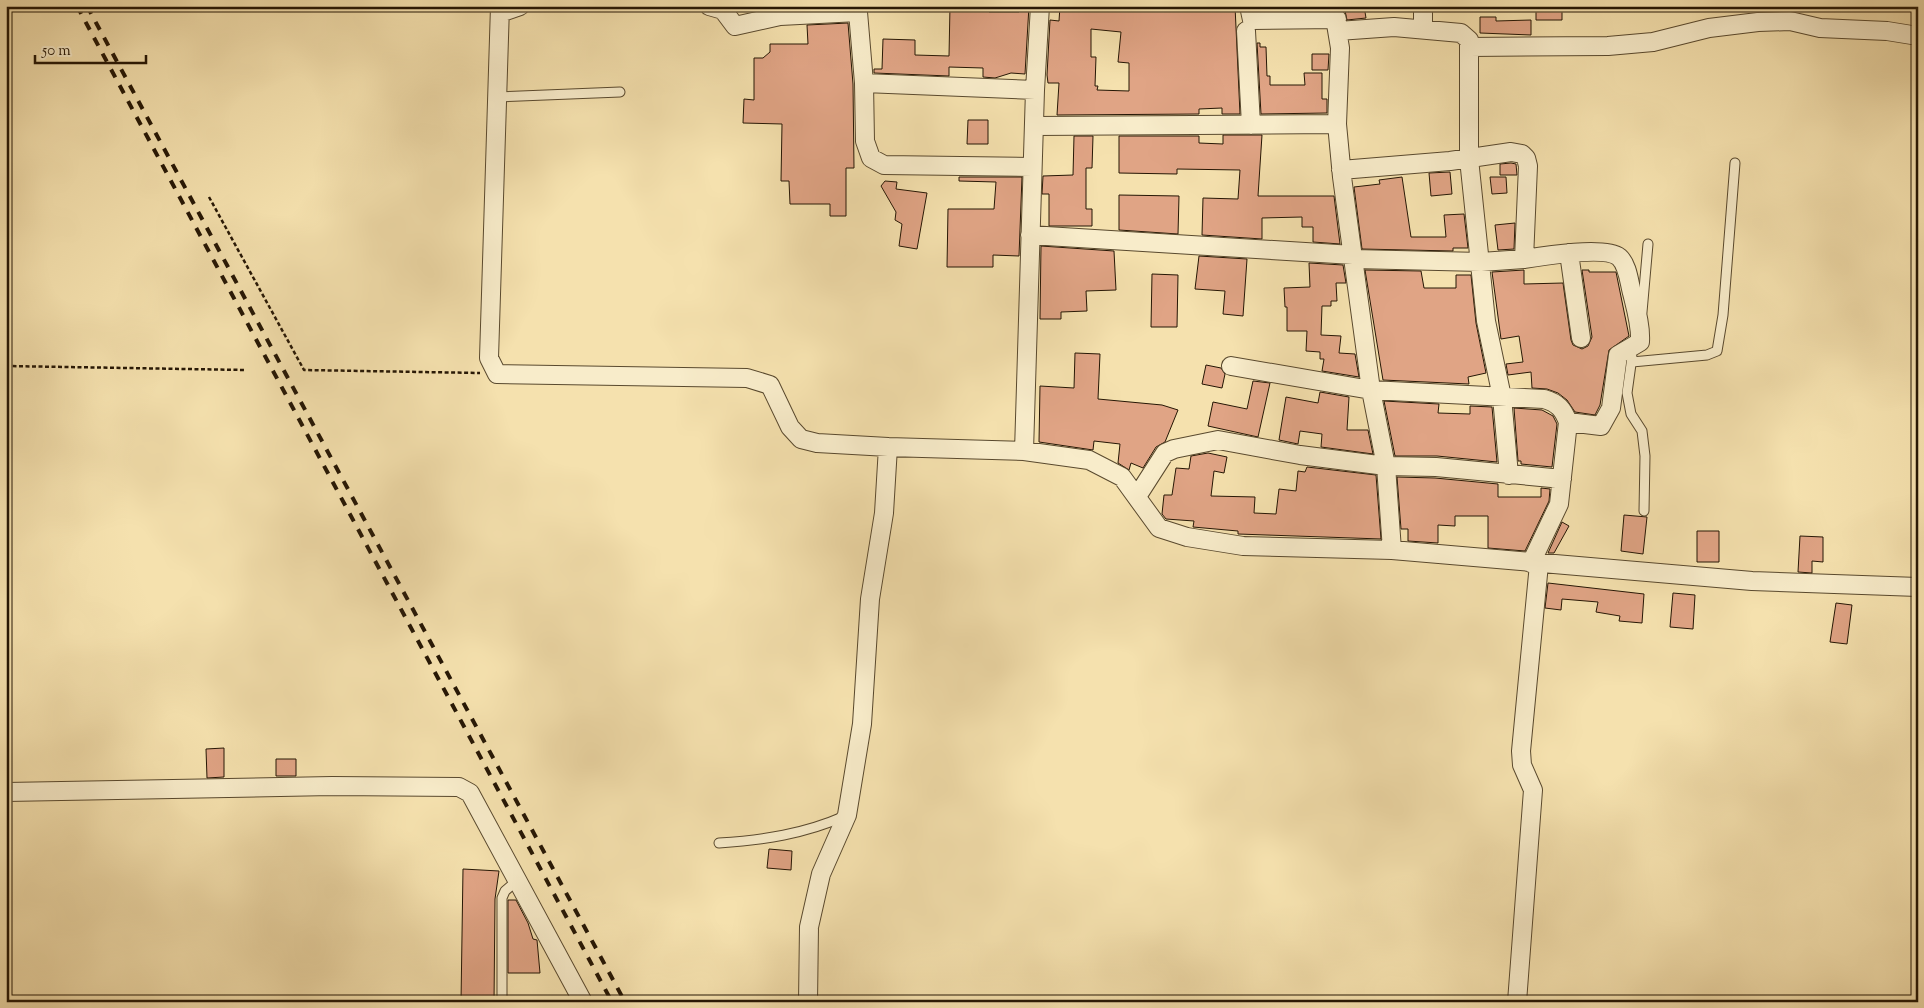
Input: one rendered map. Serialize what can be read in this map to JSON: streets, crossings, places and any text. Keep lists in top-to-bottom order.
{
  "scale_bar": "50 m"
}
